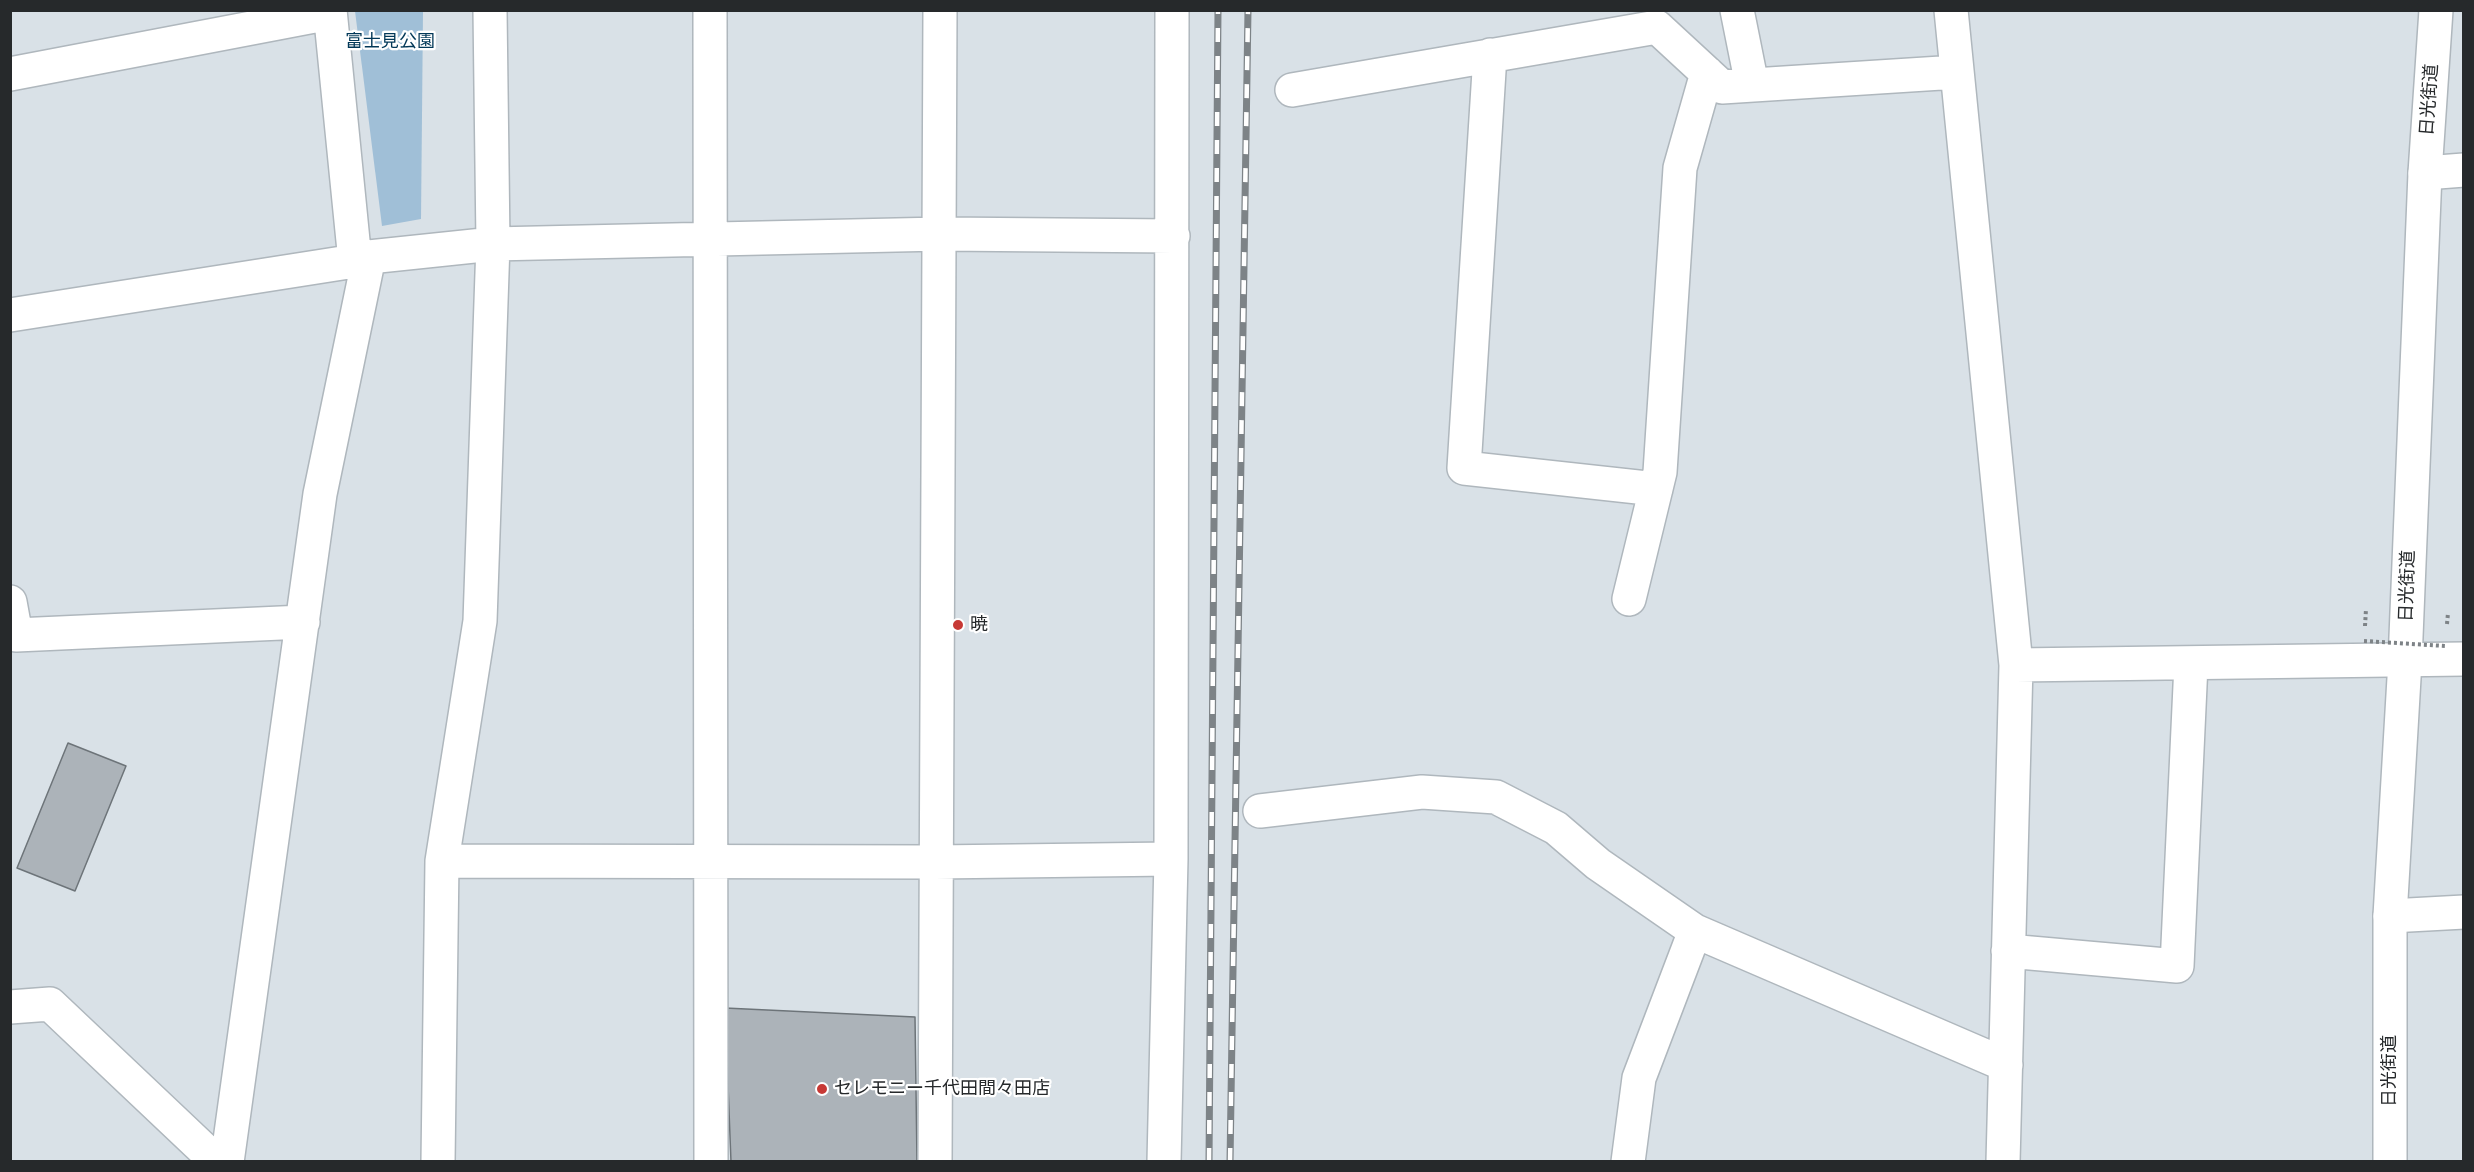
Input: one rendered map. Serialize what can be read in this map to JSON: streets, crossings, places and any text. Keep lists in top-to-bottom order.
{
  "streets": {
    "main road": ["日光街道"]
  },
  "parks": ["富士見公園"],
  "places": ["暁", "セレモニー千代田間々田店"]
}
